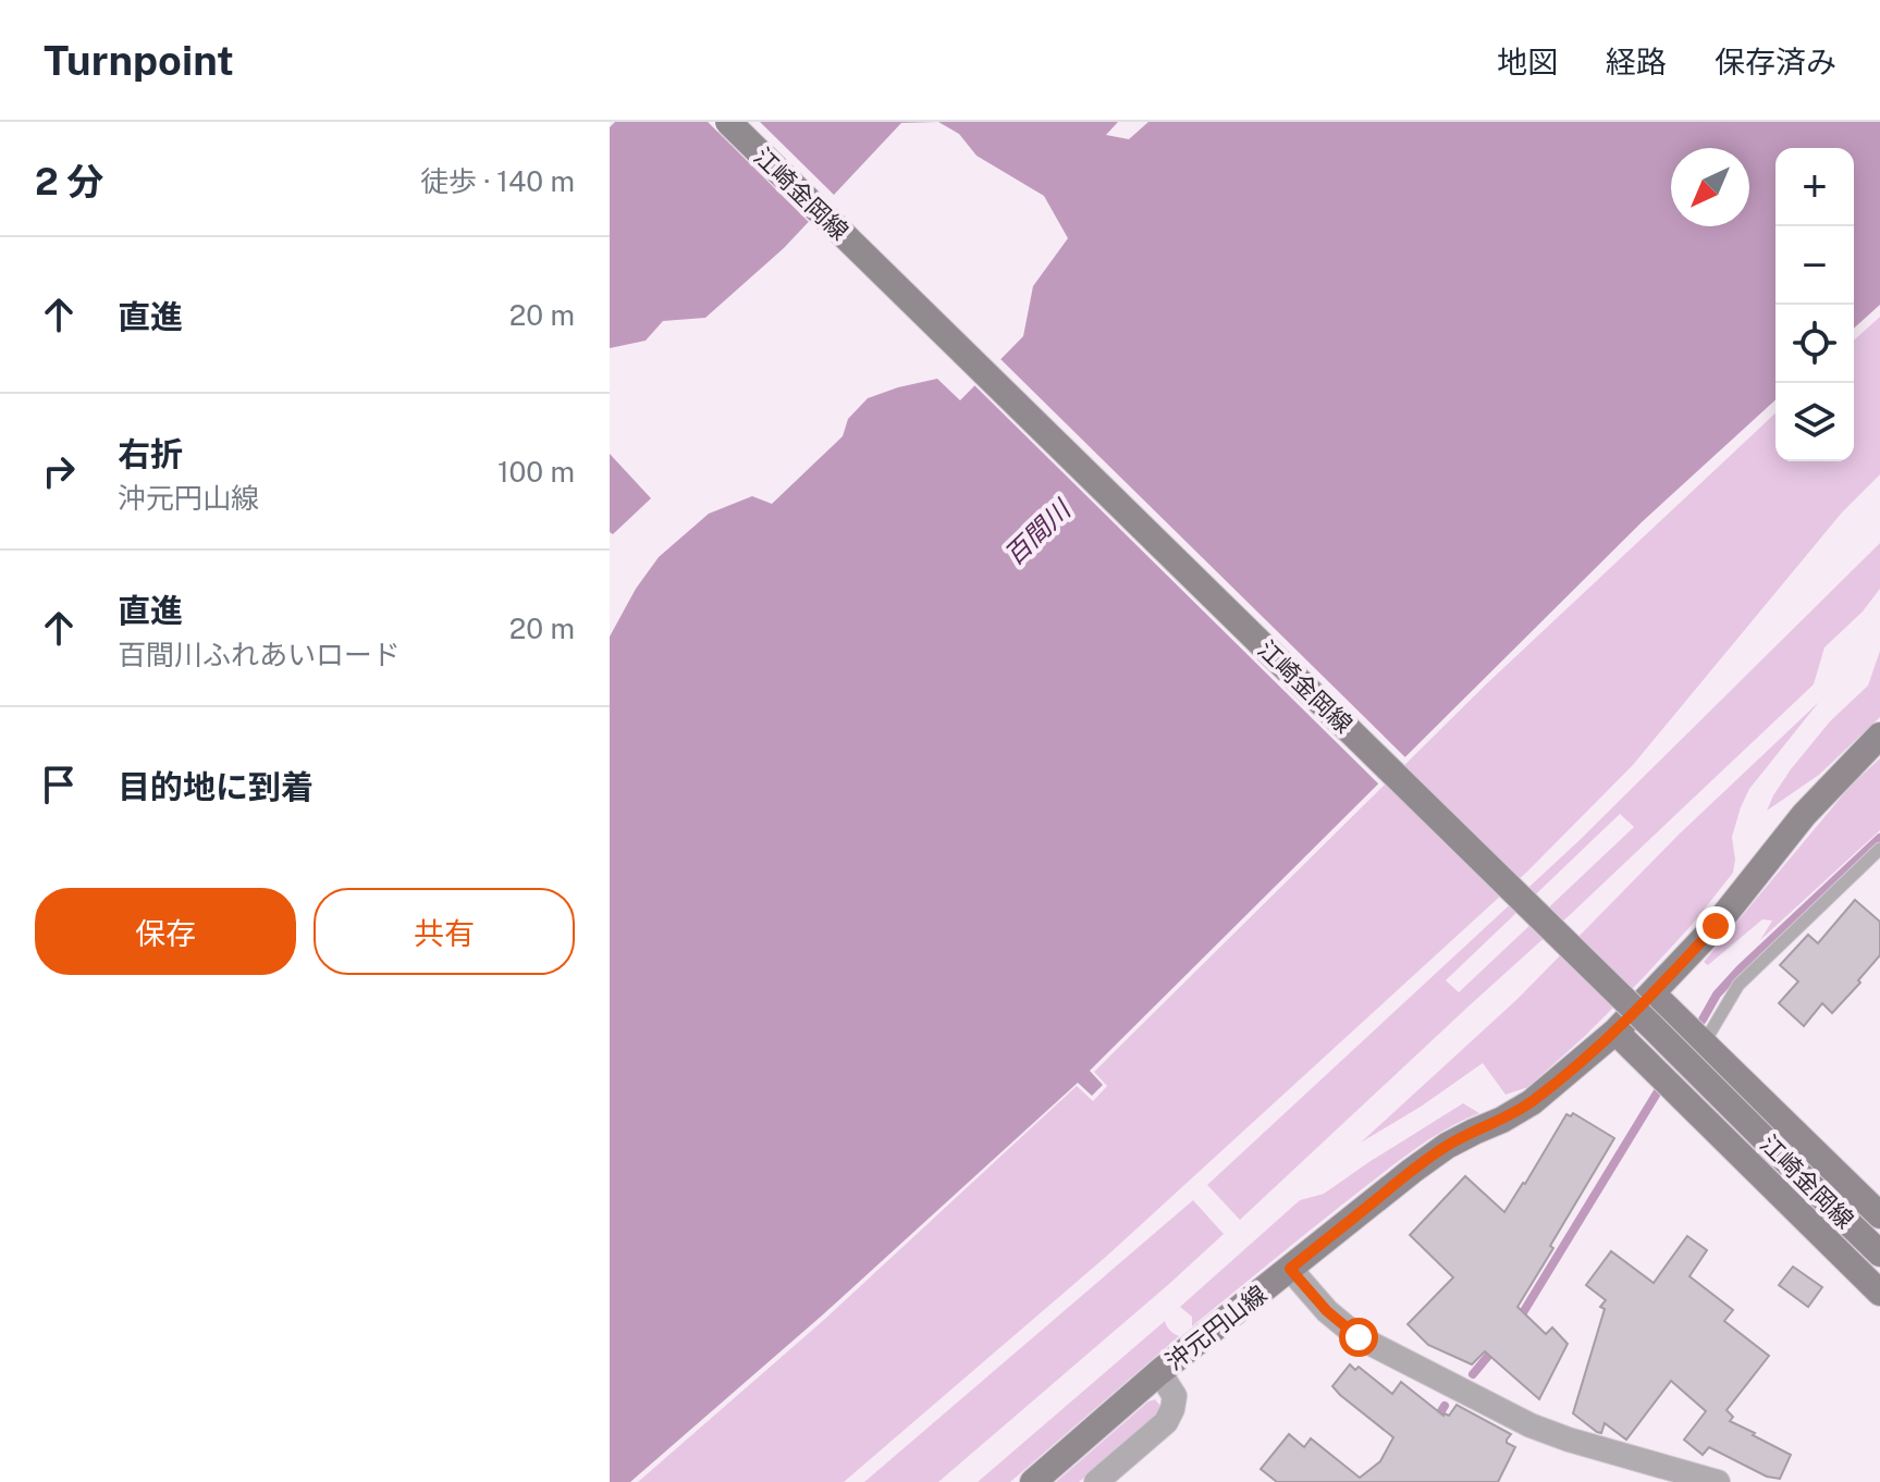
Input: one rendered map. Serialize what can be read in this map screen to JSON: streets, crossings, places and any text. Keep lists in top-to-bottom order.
{
  "streets": {
    "main road": ["江崎金岡線", "沖元円山線"]
  },
  "water": ["百間川"],
  "north": "bottom left",
  "page": {
    "header": "Turnpoint",
    "nav": ["地図", "経路", "保存済み"],
    "heading": ["2 分", "徒歩 · 140 m"],
    "map_buttons": ["+", "−"],
    "list": [
      ["直進", "20 m"],
      ["右折", "沖元円山線", "100 m"],
      ["直進", "百間川ふれあいロード", "20 m"],
      "目的地に到着"
    ],
    "buttons": ["保存", "共有"]
  }
}
